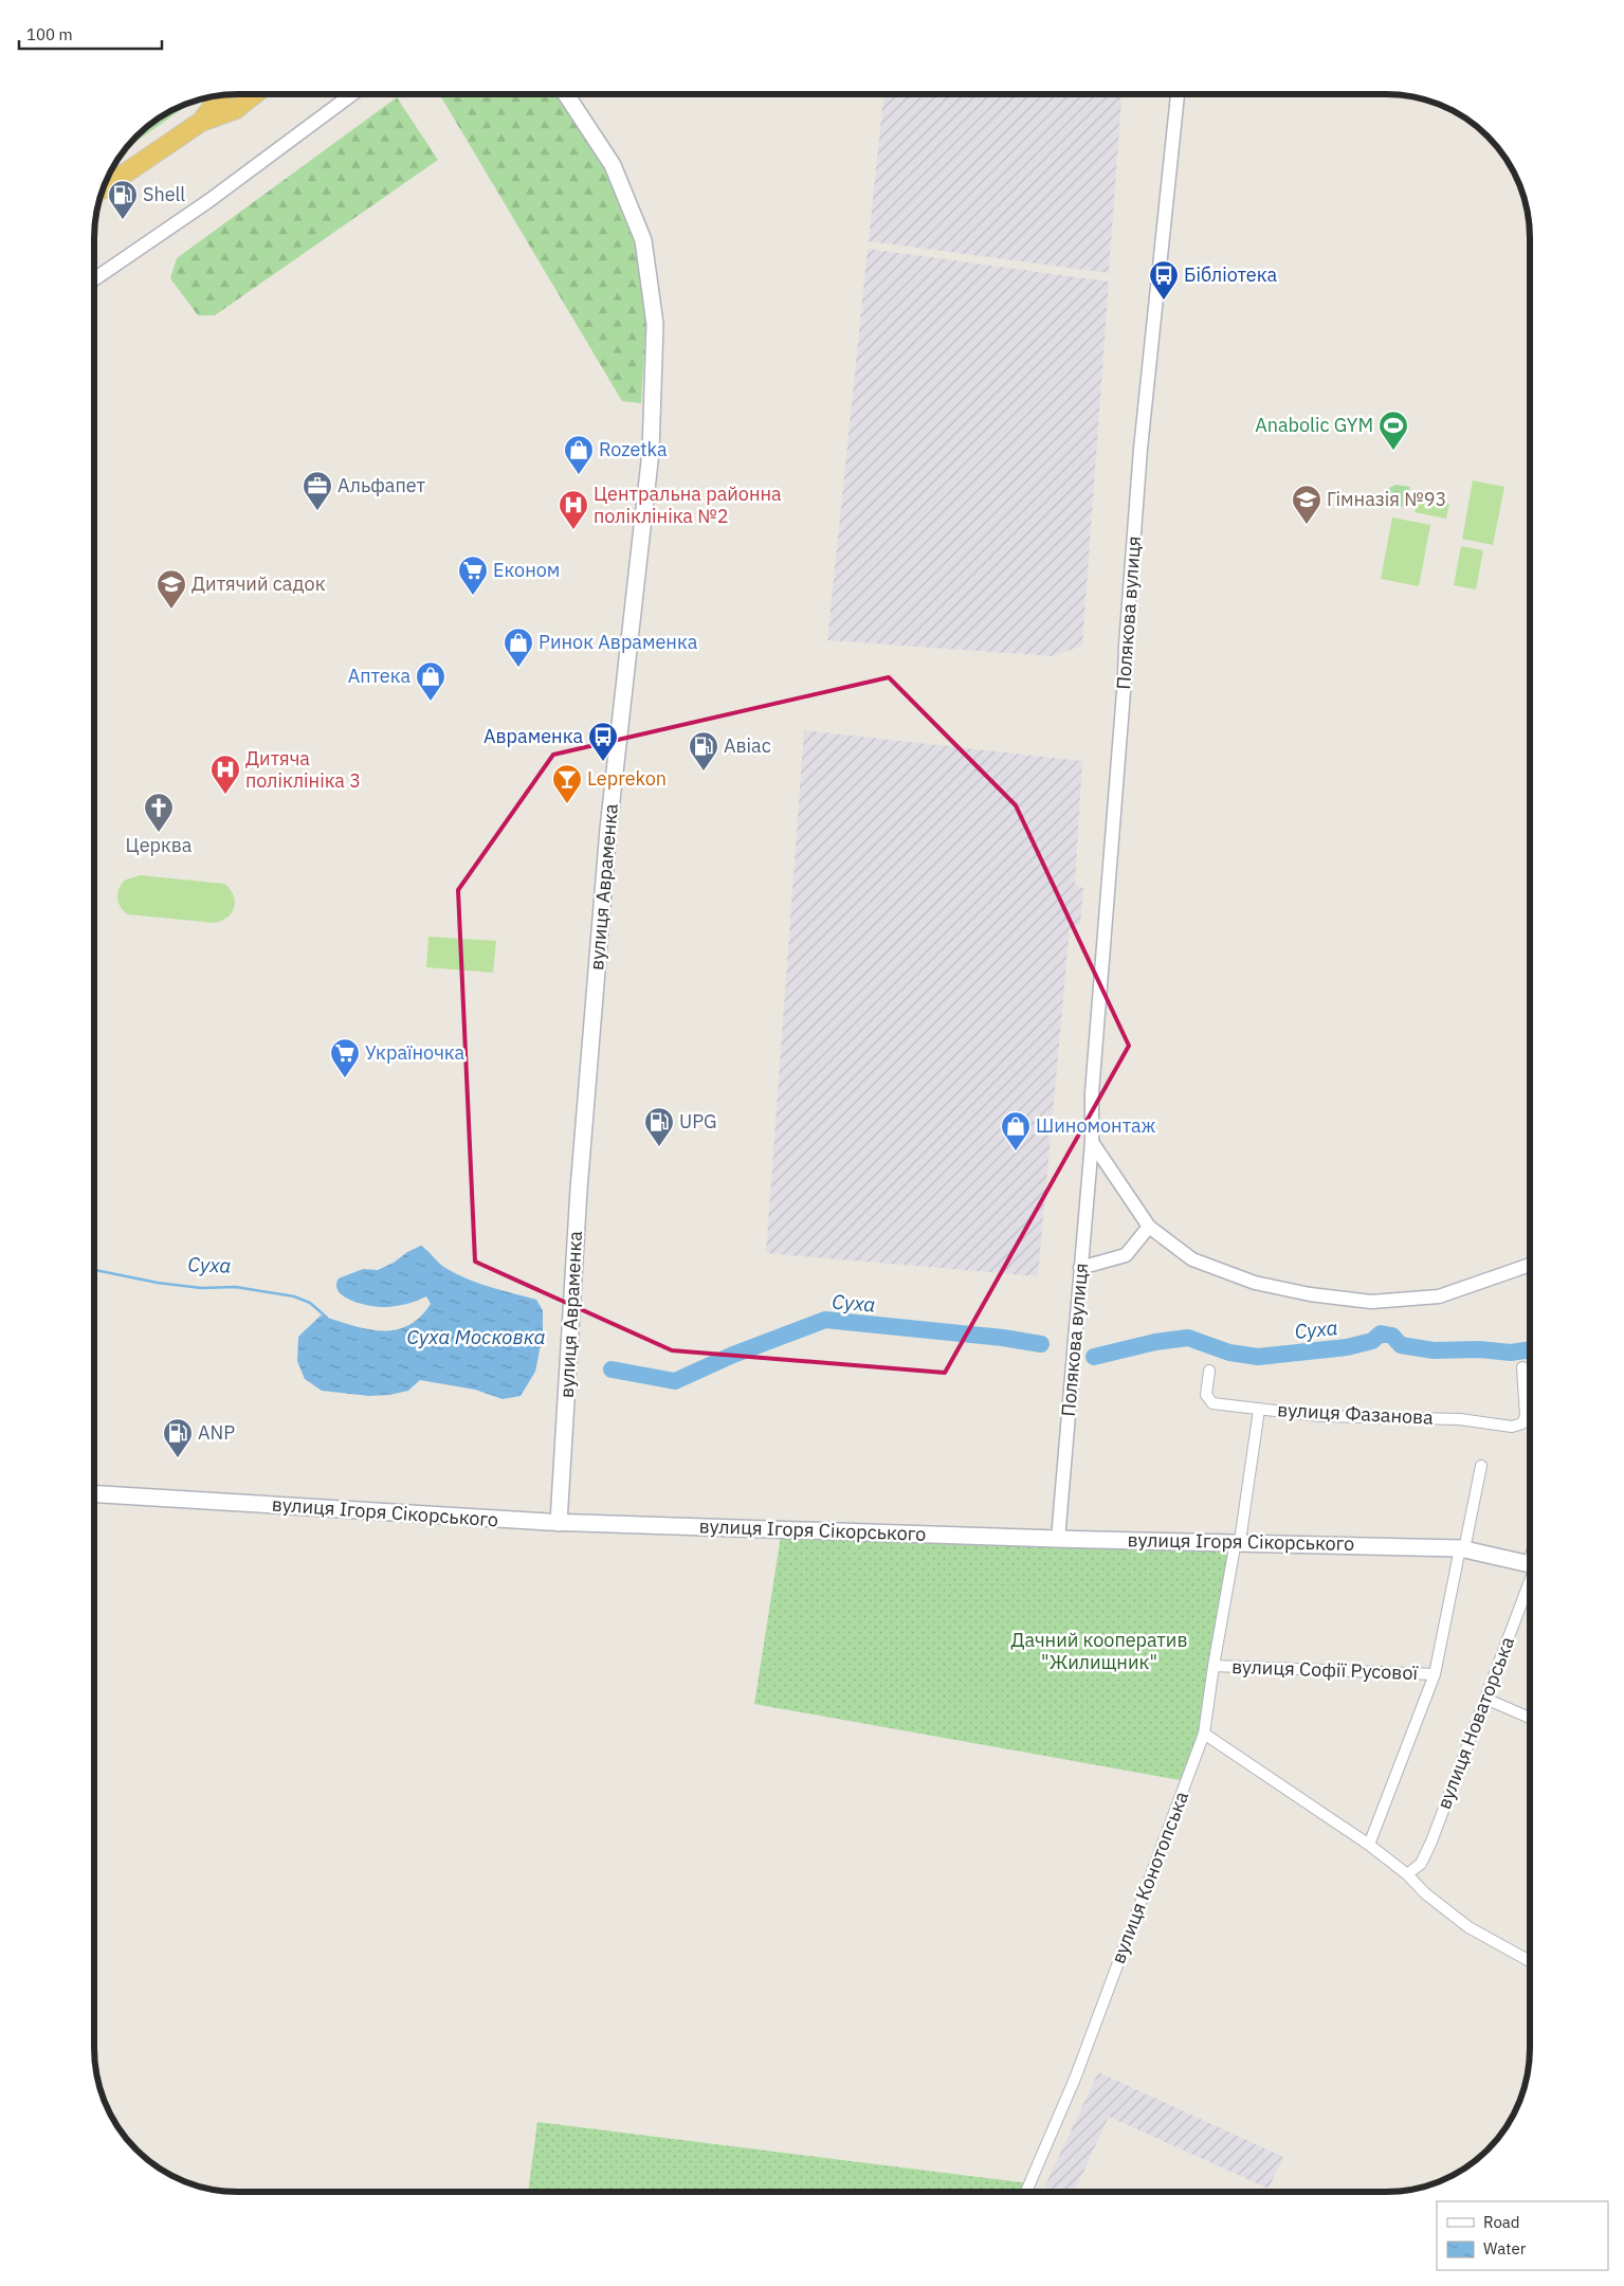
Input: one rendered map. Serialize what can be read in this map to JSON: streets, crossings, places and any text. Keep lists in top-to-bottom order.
{
  "streets": {
    "main road": ["вулиця Авраменка", "вулиця Ігоря Сікорського"],
    "street": [
      "Полякова вулиця",
      "вулиця Фазанова",
      "вулиця Софії Русової",
      "вулиця Новаторська",
      "вулиця Конотопська"
    ]
  },
  "crossings": [
    ["Полякова вулиця", "вулиця Ігоря Сікорського"],
    ["вулиця Авраменка", "вулиця Ігоря Сікорського"],
    ["вулиця Фазанова", "вулиця Конотопська"],
    ["вулиця Ігоря Сікорського", "вулиця Конотопська"],
    ["вулиця Софії Русової", "вулиця Конотопська"]
  ],
  "water": ["Суха", "Суха Московка"],
  "parks": ["Дачний кооператив \"Жилищник\""],
  "places": {
    "fuel station": [
      "Shell",
      "Авіас",
      "UPG",
      "ANP"
    ],
    "bus stop": ["Бібліотека", "Авраменка"],
    "sports": ["Anabolic GYM"],
    "shop": [
      "Rozetka",
      "Ринок Авраменка",
      "Аптека",
      "Шиномонтаж"
    ],
    "office": ["Альфапет"],
    "school or university": ["Гімназія №93", "Дитячий садок"],
    "hospital": ["Центральна районна поліклініка №2", "Дитяча поліклініка 3"],
    "supermarket": ["Економ", "Україночка"],
    "bar": ["Leprekon"],
    "church": ["Церква"]
  },
  "legend": ["Road", "Water"],
  "scale_bar": "100 m"
}
